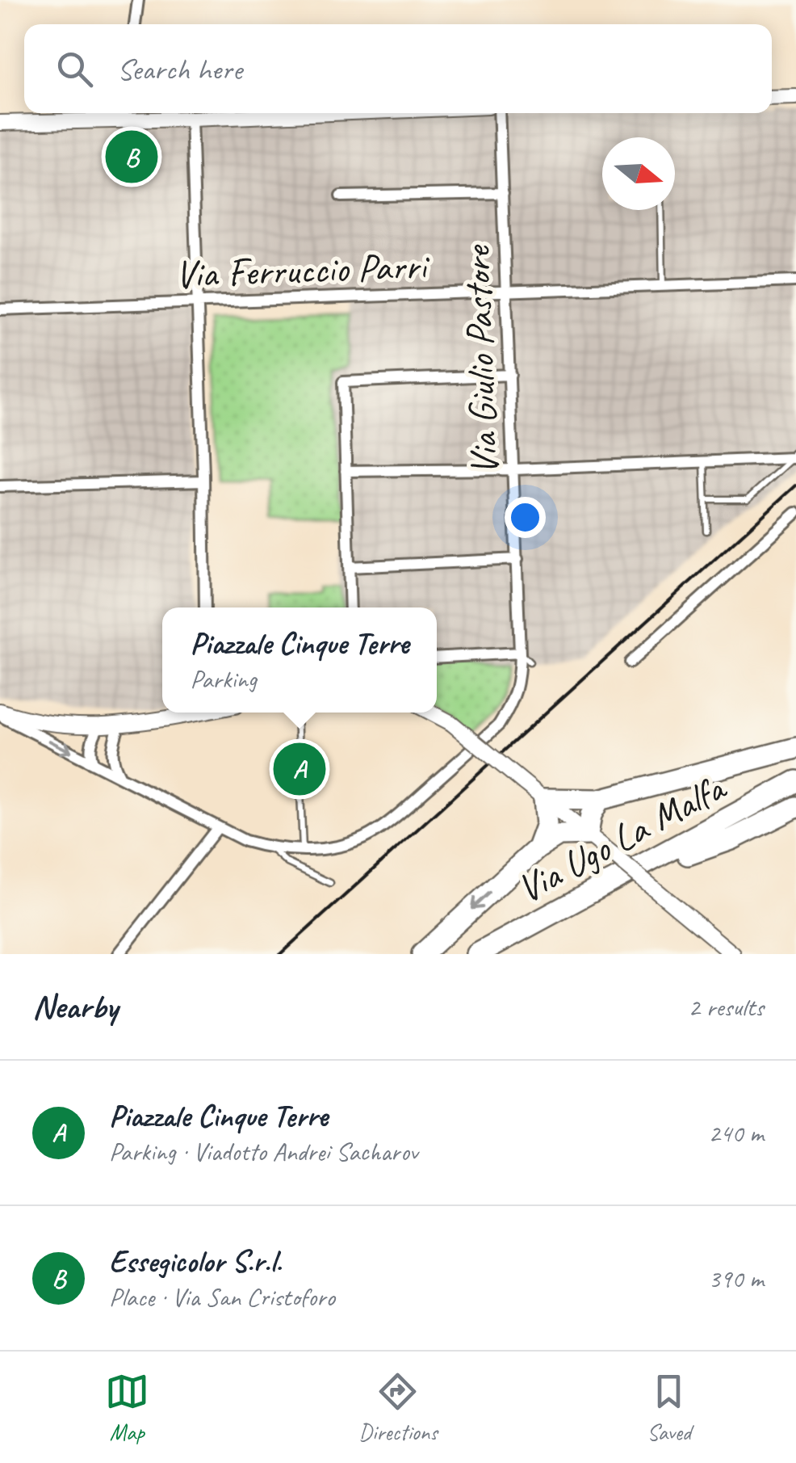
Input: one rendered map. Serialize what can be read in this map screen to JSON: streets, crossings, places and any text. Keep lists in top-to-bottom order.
{
  "streets": {
    "highway": ["Via Ugo La Malfa"],
    "street": ["Via Ferruccio Parri", "Via Giulio Pastore"]
  },
  "crossings": [
    ["Via Ferruccio Parri", "Via Giulio Pastore"]
  ],
  "north": "right",
  "page": {
    "search": "Search here",
    "pins": ["B", "A"],
    "popup": ["Piazzale Cinque Terre", "Parking"],
    "heading": ["Nearby", "2 results"],
    "list": [
      {
        "mark": "A",
        "name": "Piazzale Cinque Terre",
        "note": "Parking · Viadotto Andrei Sacharov",
        "value": "240 m"
      },
      {
        "mark": "B",
        "name": "Essegicolor S.r.l.",
        "note": "Place · Via San Cristoforo",
        "value": "390 m"
      }
    ],
    "nav": ["Map", "Directions", "Saved"]
  }
}
